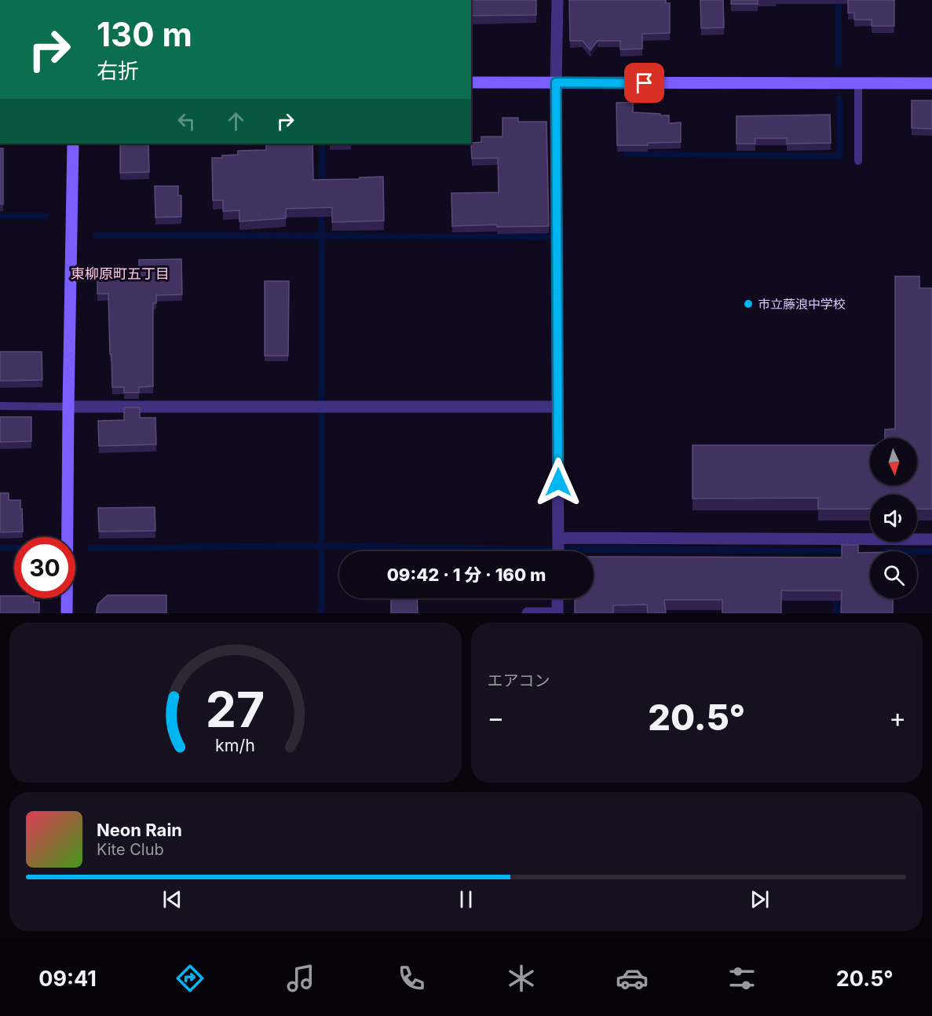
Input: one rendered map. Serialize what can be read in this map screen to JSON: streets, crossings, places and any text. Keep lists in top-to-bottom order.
{
  "districts": ["東柳原町五丁目"],
  "places": ["市立藤浪中学校"],
  "north": "bottom",
  "page": {
    "turn": ["130 m", "右折"],
    "limit": "30",
    "trip": "09:42 · 1 分 · 160 m",
    "tile": "エアコン",
    "heat": ["−", "20.5°", "+"],
    "song": ["Neon Rain", "Kite Club"],
    "tabs": ["09:41", "20.5°"],
    "gauge": ["27", "km/h"]
  }
}
